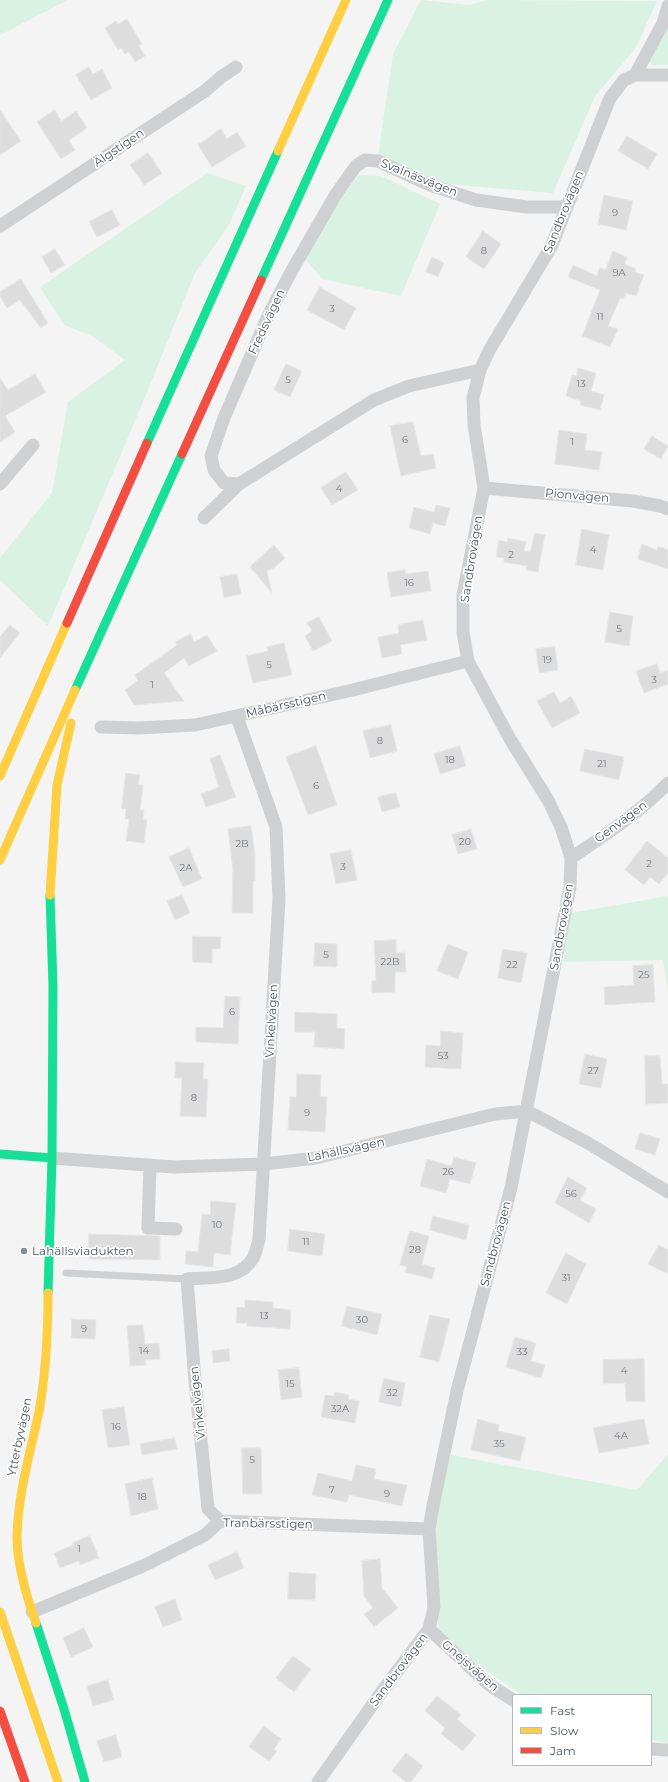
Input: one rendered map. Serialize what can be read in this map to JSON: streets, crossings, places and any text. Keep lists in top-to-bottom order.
{
  "streets": {
    "main road": ["Lahällsvägen", "Ytterbyvägen"],
    "street": [
      "Älgstigen",
      "Svalnäsvägen",
      "Sandbrovägen",
      "Fredsvägen",
      "Pionvägen",
      "Måbärsstigen",
      "Genvägen",
      "Vinkelvägen",
      "Tranbärsstigen",
      "Gnejsvägen"
    ]
  },
  "crossings": [
    ["Svalnäsvägen", "Sandbrovägen"],
    ["Svalnäsvägen", "Fredsvägen"],
    ["Sandbrovägen", "Pionvägen"],
    ["Sandbrovägen", "Måbärsstigen"],
    ["Sandbrovägen", "Genvägen"],
    ["Sandbrovägen", "Lahällsvägen"],
    ["Sandbrovägen", "Tranbärsstigen"],
    ["Sandbrovägen", "Gnejsvägen"],
    ["Måbärsstigen", "Vinkelvägen"],
    ["Vinkelvägen", "Lahällsvägen"],
    ["Vinkelvägen", "Tranbärsstigen"],
    ["Lahällsvägen", "Ytterbyvägen"],
    ["Ytterbyvägen", "Tranbärsstigen"]
  ],
  "places": ["Lahällsviadukten"],
  "house_numbers": [
    "9",
    "8",
    "9A",
    "3",
    "11",
    "5",
    "13",
    "6",
    "1",
    "4",
    "4",
    "2",
    "16",
    "5",
    "19",
    "5",
    "3",
    "1",
    "8",
    "18",
    "21",
    "6",
    "20",
    "2B",
    "2",
    "3",
    "2A",
    "5",
    "22B",
    "22",
    "25",
    "6",
    "53",
    "27",
    "8",
    "9",
    "26",
    "56",
    "10",
    "11",
    "28",
    "31",
    "13",
    "30",
    "9",
    "14",
    "33",
    "4",
    "15",
    "32",
    "32A",
    "16",
    "4A",
    "35",
    "5",
    "7",
    "9",
    "18",
    "1"
  ],
  "legend": ["Fast", "Slow", "Jam"]
}
